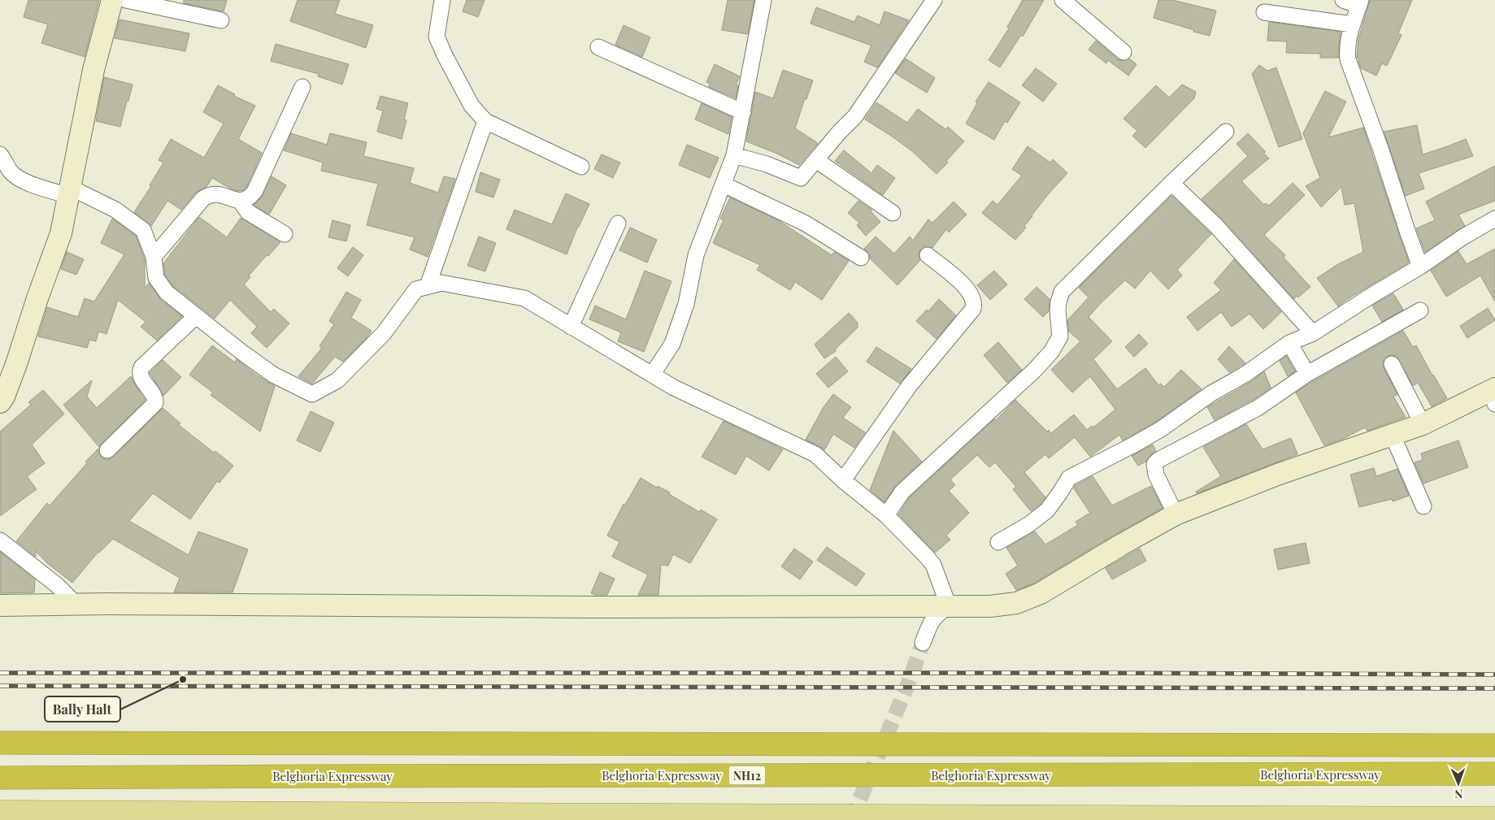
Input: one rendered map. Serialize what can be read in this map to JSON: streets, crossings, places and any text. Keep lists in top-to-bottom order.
{
  "streets": {
    "highway": ["Belghoria Expressway", "NH12"]
  },
  "places": ["Bally Halt"],
  "north": "bottom"
}
